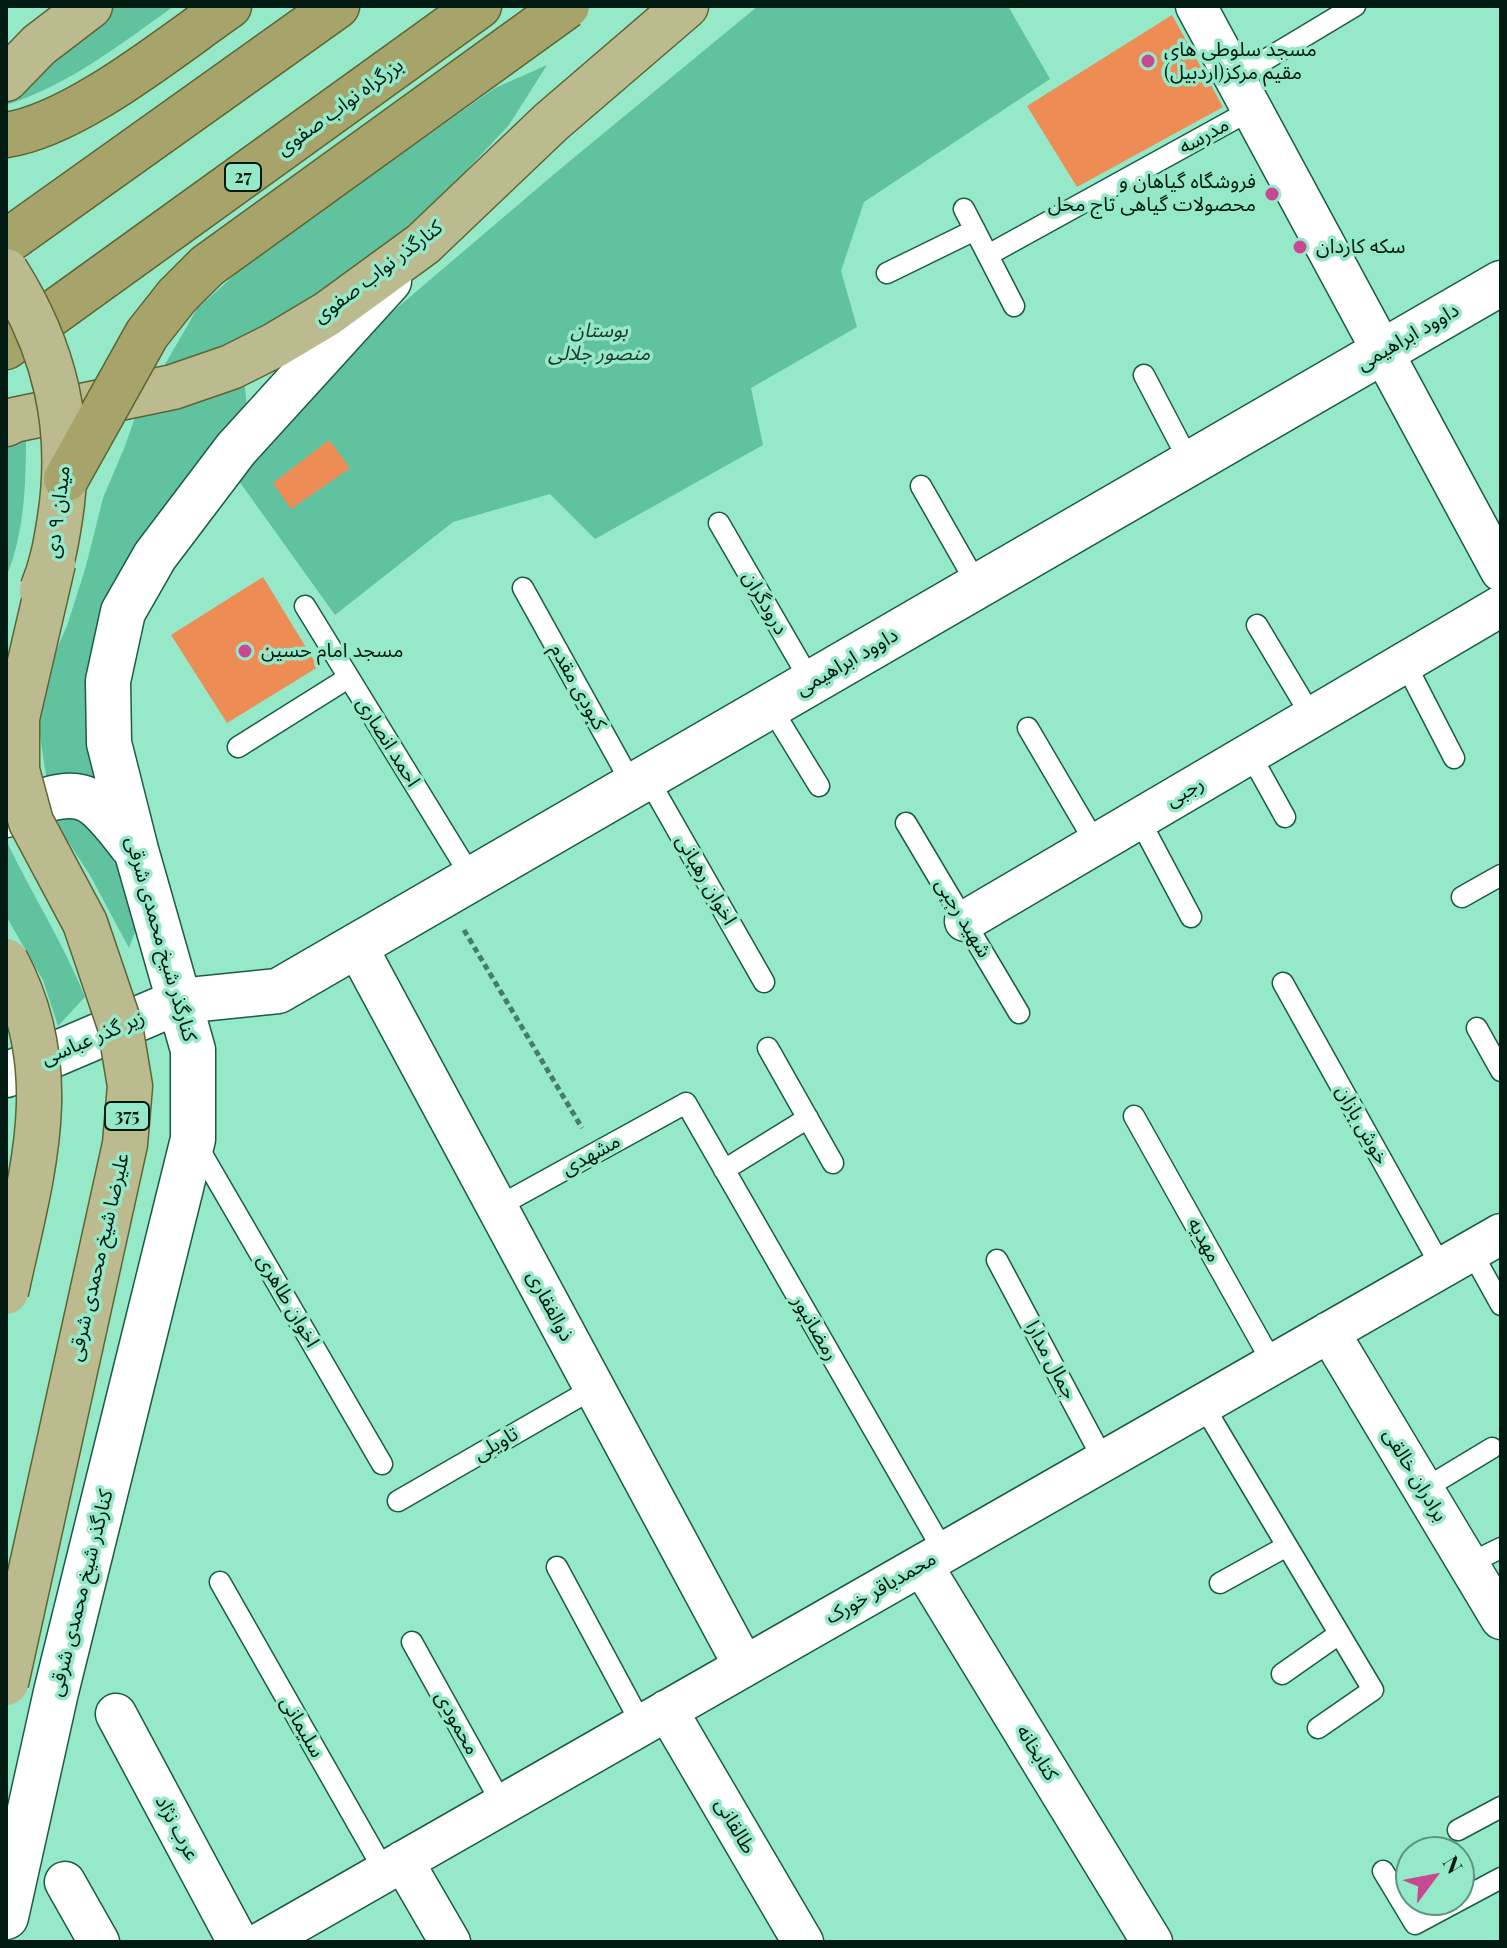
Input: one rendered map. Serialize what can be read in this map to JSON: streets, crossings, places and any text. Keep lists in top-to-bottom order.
{
  "streets": {
    "highway": ["بزرگراه نواب صفوی", "27"],
    "main road": [
      "کنارگذر نواب صفوی",
      "میدان ۹ دی",
      "375",
      "علیرضا شیخ محمدی شرقی"
    ],
    "street": [
      "داوود ابراهیمی",
      "رجبی",
      "کنارگذر شیخ محمدی شرقی",
      "زیر گذر عباسی",
      "ذوالفقاری",
      "برادران خالقی",
      "محمدباقر خورک",
      "کتابخانه",
      "طالقانی",
      "عرب نژاد"
    ],
    "lane": [
      "مدرسه",
      "درودگران",
      "کبودی مقدم",
      "احمد انصاری",
      "اخوان رهبانی",
      "شهید رجبی",
      "خوش بازان",
      "مشهدی",
      "مهدیه",
      "اخوان طاهری",
      "رمضانپور",
      "جمال مدارا",
      "تاویلی",
      "محمودی",
      "سلیمانی"
    ]
  },
  "crossings": [
    ["کنارگذر نواب صفوی", "کنارگذر شیخ محمدی شرقی"],
    ["داوود ابراهیمی", "درودگران"],
    ["داوود ابراهیمی", "کبودی مقدم"],
    ["داوود ابراهیمی", "احمد انصاری"],
    ["داوود ابراهیمی", "اخوان رهبانی"],
    ["داوود ابراهیمی", "کنارگذر شیخ محمدی شرقی"],
    ["داوود ابراهیمی", "زیر گذر عباسی"],
    ["داوود ابراهیمی", "ذوالفقاری"],
    ["میدان ۹ دی", "علیرضا شیخ محمدی شرقی"],
    ["کبودی مقدم", "اخوان رهبانی"],
    ["رجبی", "شهید رجبی"],
    ["کنارگذر شیخ محمدی شرقی", "زیر گذر عباسی"],
    ["کنارگذر شیخ محمدی شرقی", "اخوان طاهری"],
    ["خوش بازان", "محمدباقر خورک"],
    ["مشهدی", "ذوالفقاری"],
    ["مشهدی", "رمضانپور"],
    ["مهدیه", "محمدباقر خورک"],
    ["ذوالفقاری", "تاویلی"],
    ["ذوالفقاری", "محمدباقر خورک"],
    ["رمضانپور", "محمدباقر خورک"],
    ["رمضانپور", "کتابخانه"],
    ["جمال مدارا", "محمدباقر خورک"],
    ["برادران خالقی", "محمدباقر خورک"],
    ["محمدباقر خورک", "محمودی"],
    ["محمدباقر خورک", "سلیمانی"],
    ["محمدباقر خورک", "کتابخانه"],
    ["محمدباقر خورک", "طالقانی"]
  ],
  "parks": ["بوستان منصور جلالی"],
  "places": [
    "مسجد سلوطی های مقیم مرکز(اردبیل)",
    "فروشگاه گیاهان و محصولات گیاهی تاج محل",
    "سکه کاردان",
    "مسجد امام حسین"
  ],
  "north": "top right"
}
